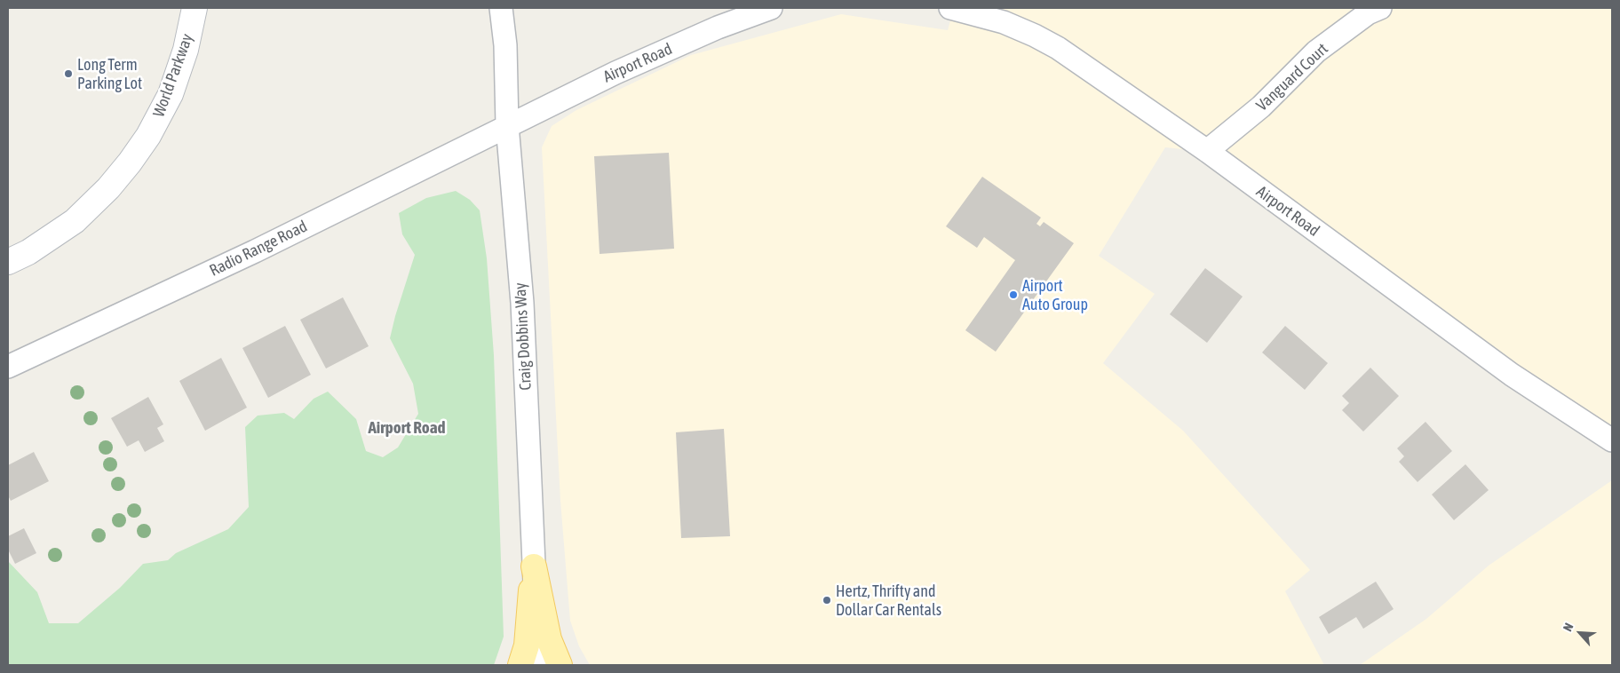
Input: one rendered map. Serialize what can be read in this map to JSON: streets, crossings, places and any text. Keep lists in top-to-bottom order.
{
  "streets": {
    "street": [
      "Airport Road",
      "World Parkway",
      "Vanguard Court",
      "Radio Range Road",
      "Craig Dobbins Way"
    ]
  },
  "crossings": [
    ["Airport Road", "Vanguard Court"],
    ["Airport Road", "Radio Range Road"],
    ["Airport Road", "Craig Dobbins Way"],
    ["Radio Range Road", "Craig Dobbins Way"]
  ],
  "districts": ["Airport Road"],
  "places": ["Long Term Parking Lot", "Airport Auto Group", "Hertz, Thrifty and Dollar Car Rentals"],
  "north": "top left"
}
